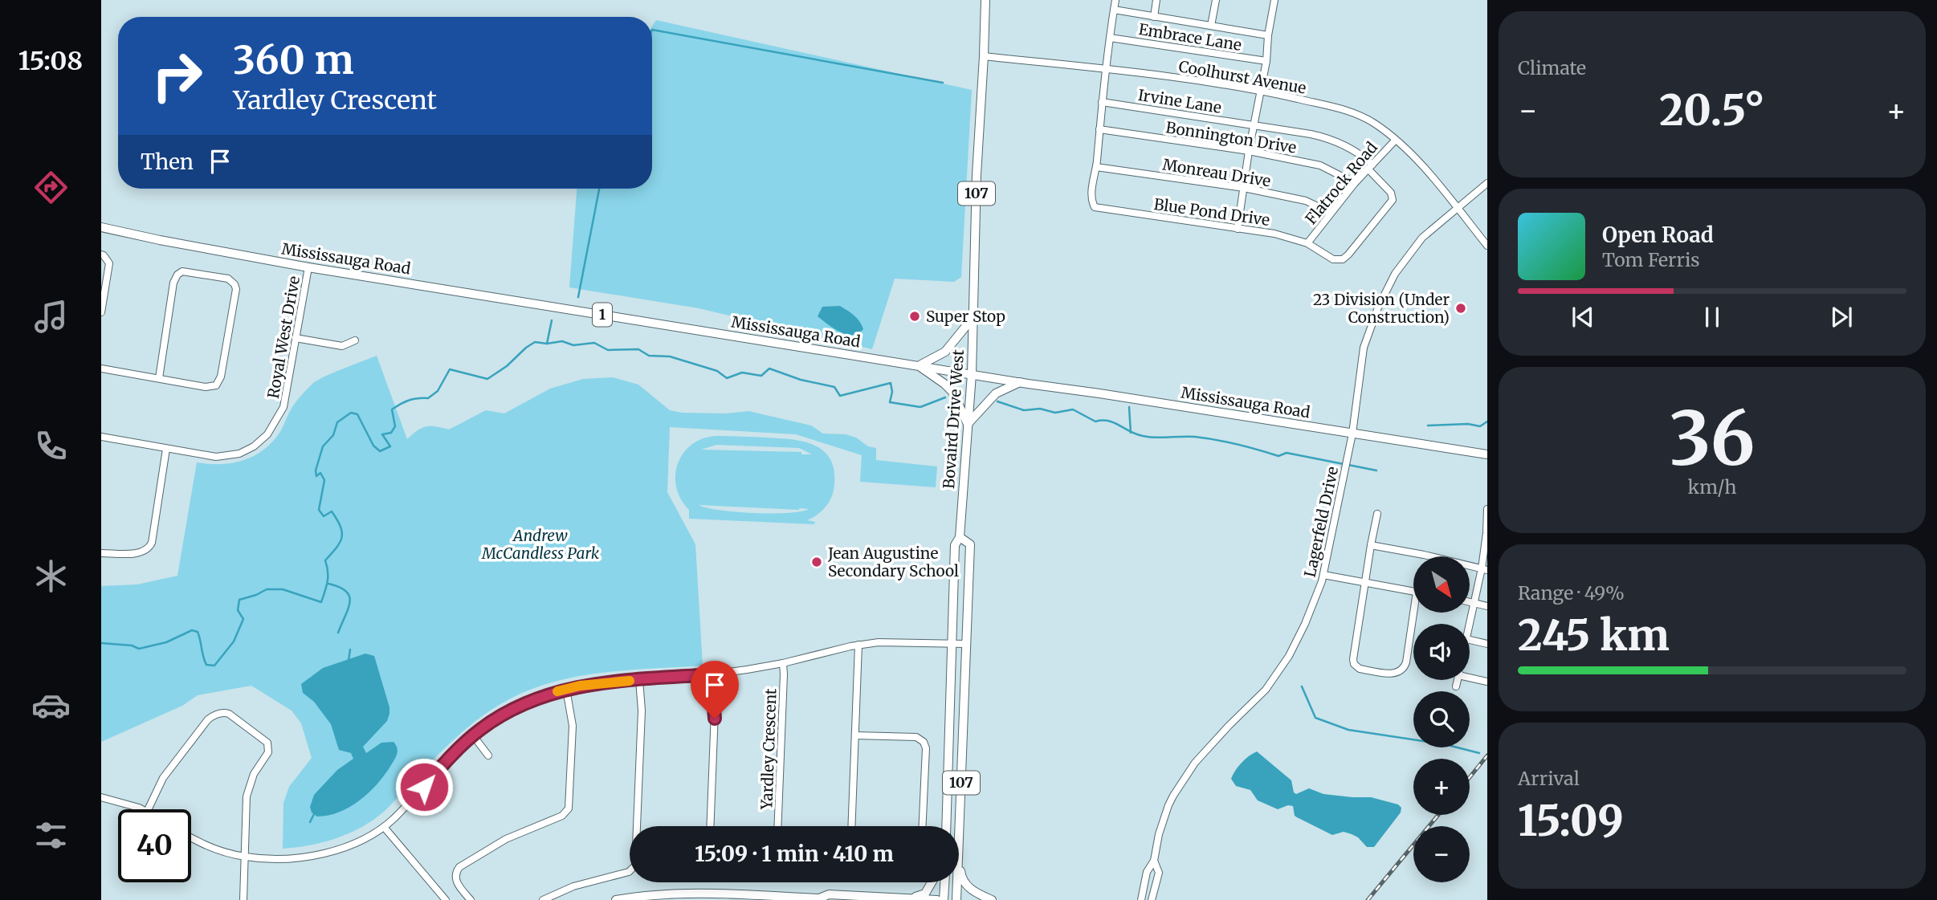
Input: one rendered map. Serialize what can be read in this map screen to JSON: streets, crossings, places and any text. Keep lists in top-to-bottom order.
{
  "streets": {
    "main road": [
      "107",
      "Mississauga Road",
      "1",
      "Bovaird Drive West"
    ],
    "street": [
      "Embrace Lane",
      "Coolhurst Avenue",
      "Irvine Lane",
      "Bonnington Drive",
      "Monreau Drive",
      "Flatrock Road",
      "Blue Pond Drive",
      "Royal West Drive",
      "Lagerfeld Drive",
      "Yardley Crescent"
    ]
  },
  "crossings": [
    ["Embrace Lane", "Blue Pond Drive"],
    ["Coolhurst Avenue", "Flatrock Road"],
    ["Coolhurst Avenue", "Blue Pond Drive"],
    ["Coolhurst Avenue", "Bovaird Drive West"],
    ["Coolhurst Avenue", "Lagerfeld Drive"],
    ["Irvine Lane", "Flatrock Road"],
    ["Irvine Lane", "Blue Pond Drive"],
    ["Bonnington Drive", "Flatrock Road"],
    ["Bonnington Drive", "Blue Pond Drive"],
    ["Monreau Drive", "Flatrock Road"],
    ["Monreau Drive", "Blue Pond Drive"],
    ["Flatrock Road", "Blue Pond Drive"],
    ["Mississauga Road", "Royal West Drive"],
    ["Mississauga Road", "Bovaird Drive West"],
    ["Mississauga Road", "Lagerfeld Drive"]
  ],
  "parks": ["Andrew McCandless Park"],
  "places": ["23 Division (Under Construction)", "Super Stop", "Jean Augustine Secondary School"],
  "north": "bottom right",
  "page": {
    "tabs": "15:08",
    "tile": [
      "Climate",
      ["36", "km/h"],
      ["Range · 49%", "245 km"],
      ["Arrival", "15:09"]
    ],
    "turn": ["360 m", "Yardley Crescent"],
    "heat": ["−", "20.5°", "+"],
    "then": "Then",
    "song": ["Open Road", "Tom Ferris"],
    "map_buttons": ["+", "−"],
    "limit": "40",
    "trip": "15:09 · 1 min · 410 m"
  }
}
